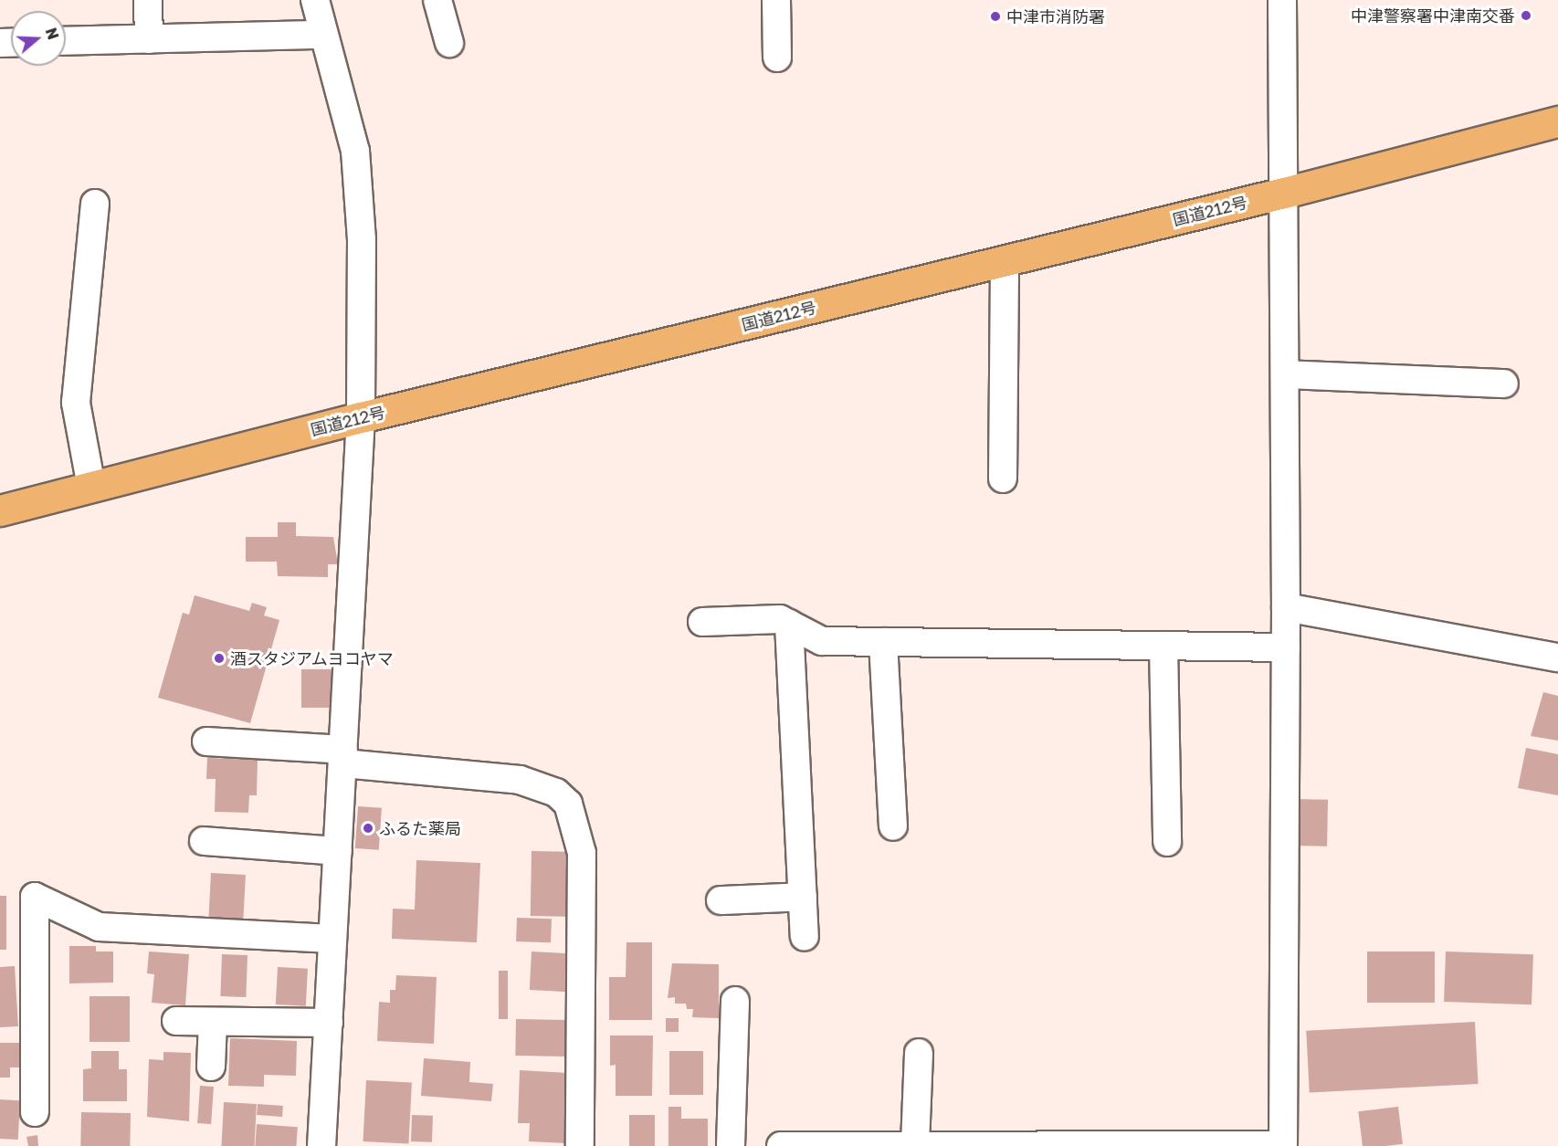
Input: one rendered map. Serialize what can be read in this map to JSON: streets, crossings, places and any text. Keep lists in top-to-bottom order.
{
  "streets": {
    "highway": ["国道212号"]
  },
  "places": [
    "中津警察署中津南交番",
    "中津市消防署",
    "酒スタジアムヨコヤマ",
    "ふるた薬局"
  ],
  "north": "right"
}
